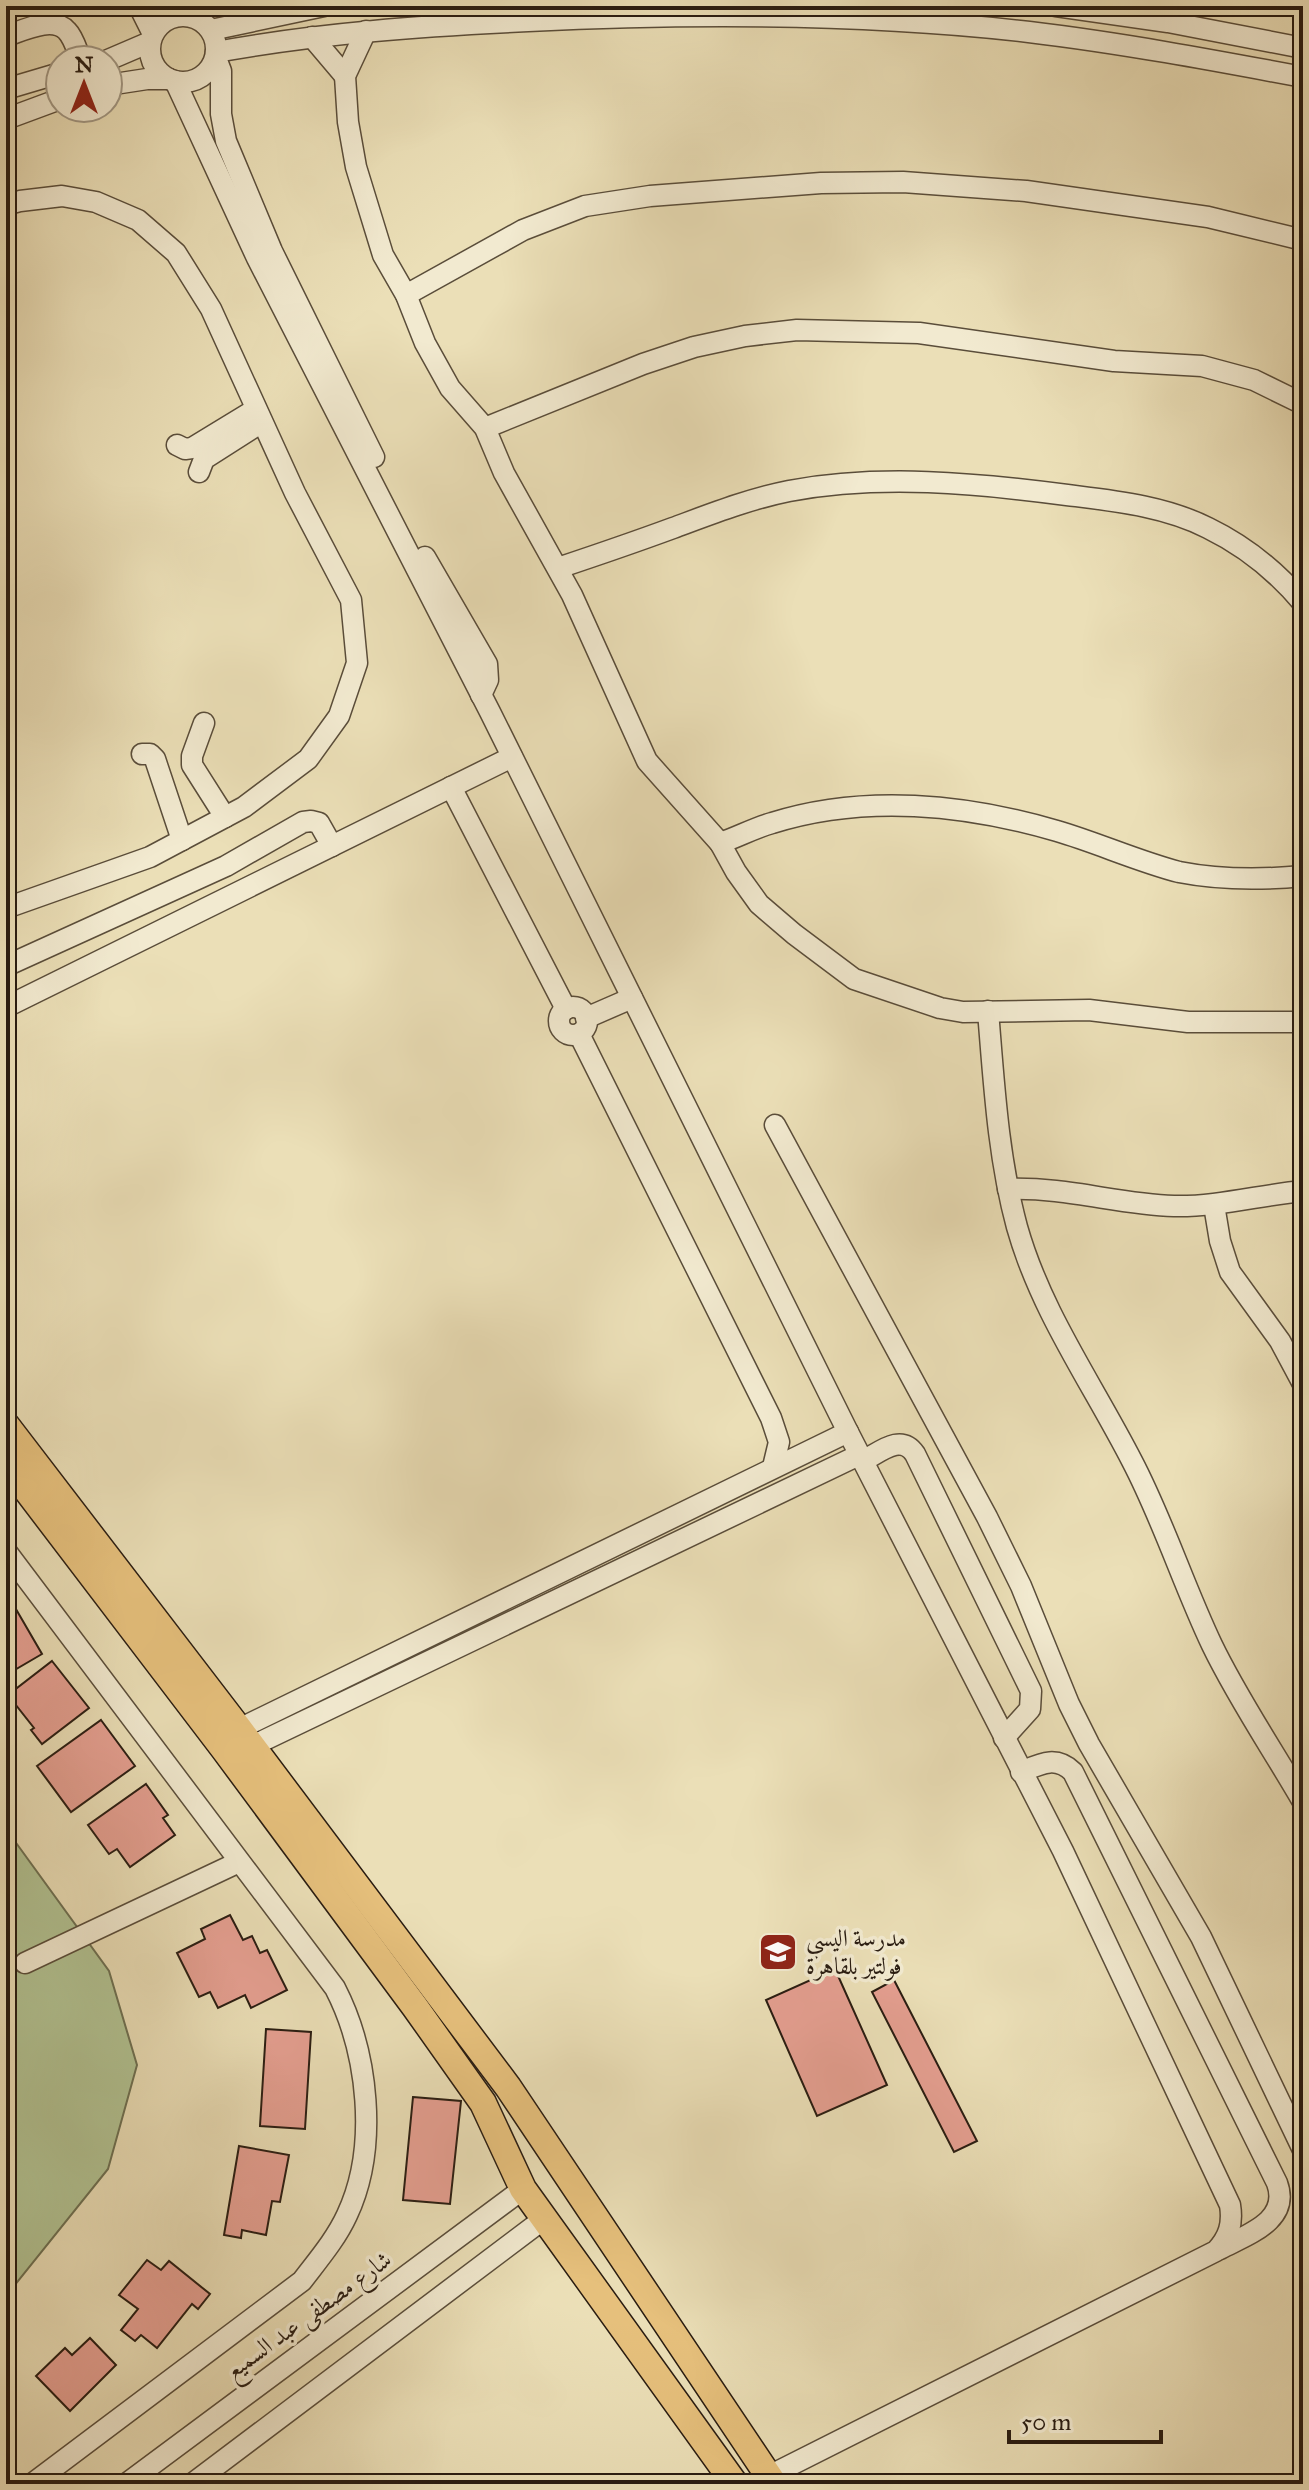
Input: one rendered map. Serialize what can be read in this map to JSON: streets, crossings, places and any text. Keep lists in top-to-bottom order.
{
  "streets": {
    "street": ["شارع مصطفى عبد السميع"]
  },
  "places": {
    "school or university": ["مدرسة اليسي فولتير بلقاهرة"]
  },
  "scale_bar": "50 m",
  "north": "top"
}
